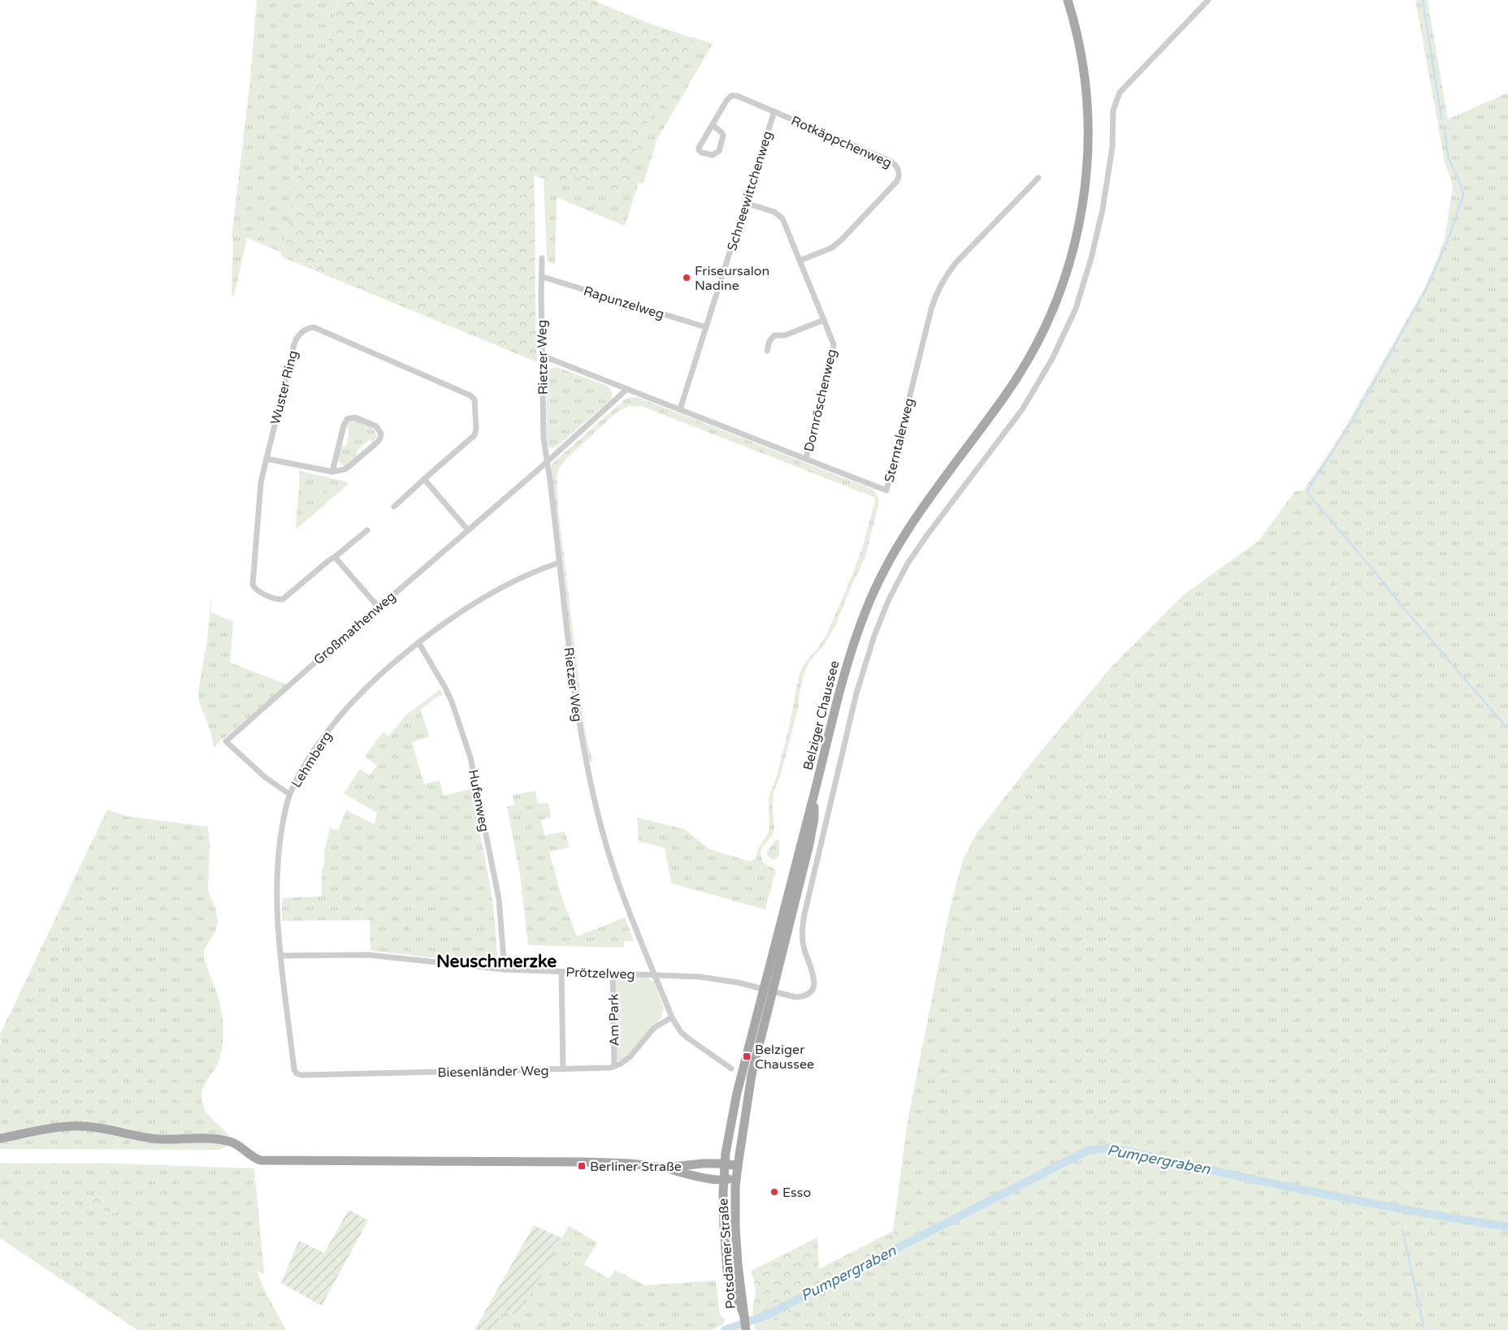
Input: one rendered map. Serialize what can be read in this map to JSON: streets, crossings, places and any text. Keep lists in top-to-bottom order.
{
  "streets": {
    "main road": ["Belziger Chaussee", "Potsdamer Straße"],
    "street": [
      "Rotkäppchenweg",
      "Schneewittchenweg",
      "Rapunzelweg",
      "Rietzer Weg",
      "Wuster Ring",
      "Dornröschenweg",
      "Sterntalerweg",
      "Großmathenweg",
      "Lehmberg",
      "Hufenweg",
      "Prötzelweg",
      "Am Park",
      "Biesenländer Weg"
    ]
  },
  "crossings": [
    ["Rotkäppchenweg", "Schneewittchenweg"],
    ["Rotkäppchenweg", "Dornröschenweg"],
    ["Schneewittchenweg", "Rapunzelweg"],
    ["Schneewittchenweg", "Dornröschenweg"],
    ["Schneewittchenweg", "Sterntalerweg"],
    ["Rapunzelweg", "Rietzer Weg"],
    ["Rietzer Weg", "Sterntalerweg"],
    ["Rietzer Weg", "Großmathenweg"],
    ["Rietzer Weg", "Lehmberg"],
    ["Rietzer Weg", "Prötzelweg"],
    ["Rietzer Weg", "Biesenländer Weg"],
    ["Dornröschenweg", "Sterntalerweg"],
    ["Großmathenweg", "Lehmberg"],
    ["Belziger Chaussee", "Prötzelweg"],
    ["Belziger Chaussee", "Potsdamer Straße"],
    ["Lehmberg", "Hufenweg"],
    ["Lehmberg", "Prötzelweg"],
    ["Lehmberg", "Biesenländer Weg"],
    ["Hufenweg", "Prötzelweg"],
    ["Prötzelweg", "Am Park"],
    ["Am Park", "Biesenländer Weg"]
  ],
  "districts": ["Neuschmerzke"],
  "water": ["Pumpergraben"],
  "places": {
    "other": ["Friseursalon Nadine", "Esso"],
    "transit": ["Belziger Chaussee", "Berliner Straße"]
  }
}
